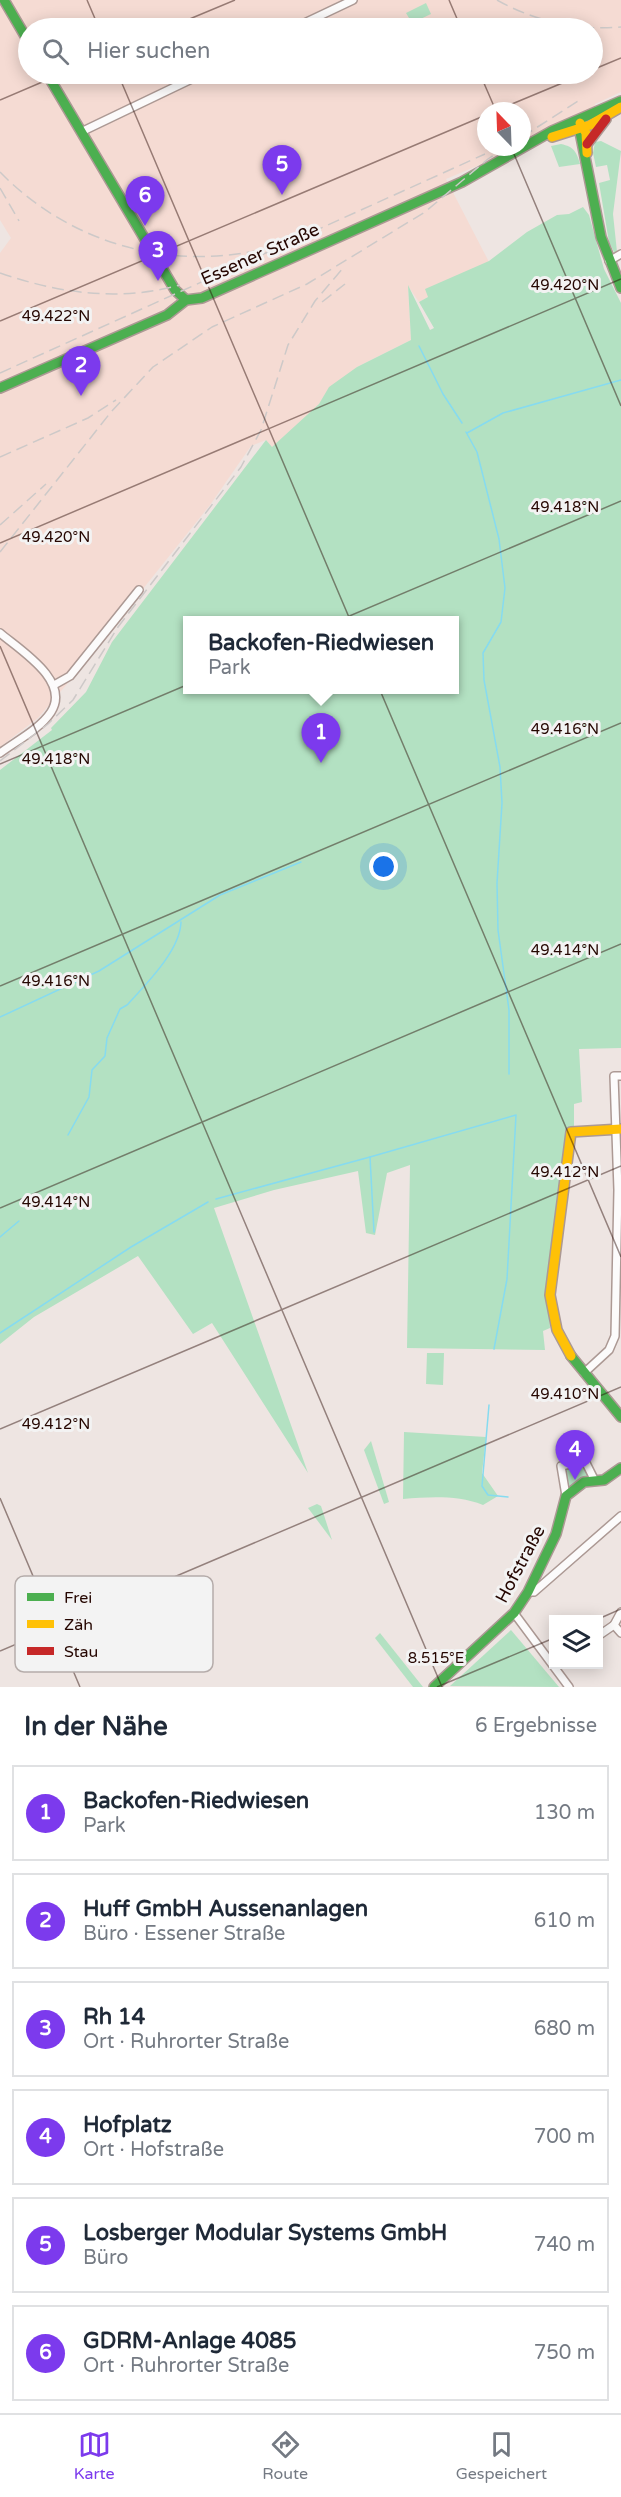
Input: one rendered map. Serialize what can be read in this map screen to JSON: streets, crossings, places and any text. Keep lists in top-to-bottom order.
{
  "streets": {
    "street": ["Essener Straße", "Hofstraße"]
  },
  "legend": ["Frei", "Zäh", "Stau"],
  "north": "top left",
  "page": {
    "search": "Hier suchen",
    "pins": [
      "5",
      "6",
      "3",
      "2",
      "1",
      "4"
    ],
    "popup": ["Backofen-Riedwiesen", "Park"],
    "heading": ["In der Nähe", "6 Ergebnisse"],
    "list": [
      {
        "mark": "1",
        "name": "Backofen-Riedwiesen",
        "note": "Park",
        "value": "130 m"
      },
      {
        "mark": "2",
        "name": "Huff GmbH Aussenanlagen",
        "note": "Büro · Essener Straße",
        "value": "610 m"
      },
      {
        "mark": "3",
        "name": "Rh 14",
        "note": "Ort · Ruhrorter Straße",
        "value": "680 m"
      },
      {
        "mark": "4",
        "name": "Hofplatz",
        "note": "Ort · Hofstraße",
        "value": "700 m"
      },
      {
        "mark": "5",
        "name": "Losberger Modular Systems GmbH",
        "note": "Büro",
        "value": "740 m"
      },
      {
        "mark": "6",
        "name": "GDRM-Anlage 4085",
        "note": "Ort · Ruhrorter Straße",
        "value": "750 m"
      }
    ],
    "nav": ["Karte", "Route", "Gespeichert"]
  },
  "coordinates": [
    "49.420°N",
    "49.422°N",
    "49.418°N",
    "49.416°N",
    "49.414°N",
    "49.412°N",
    "49.410°N",
    "8.515°E"
  ]
}
